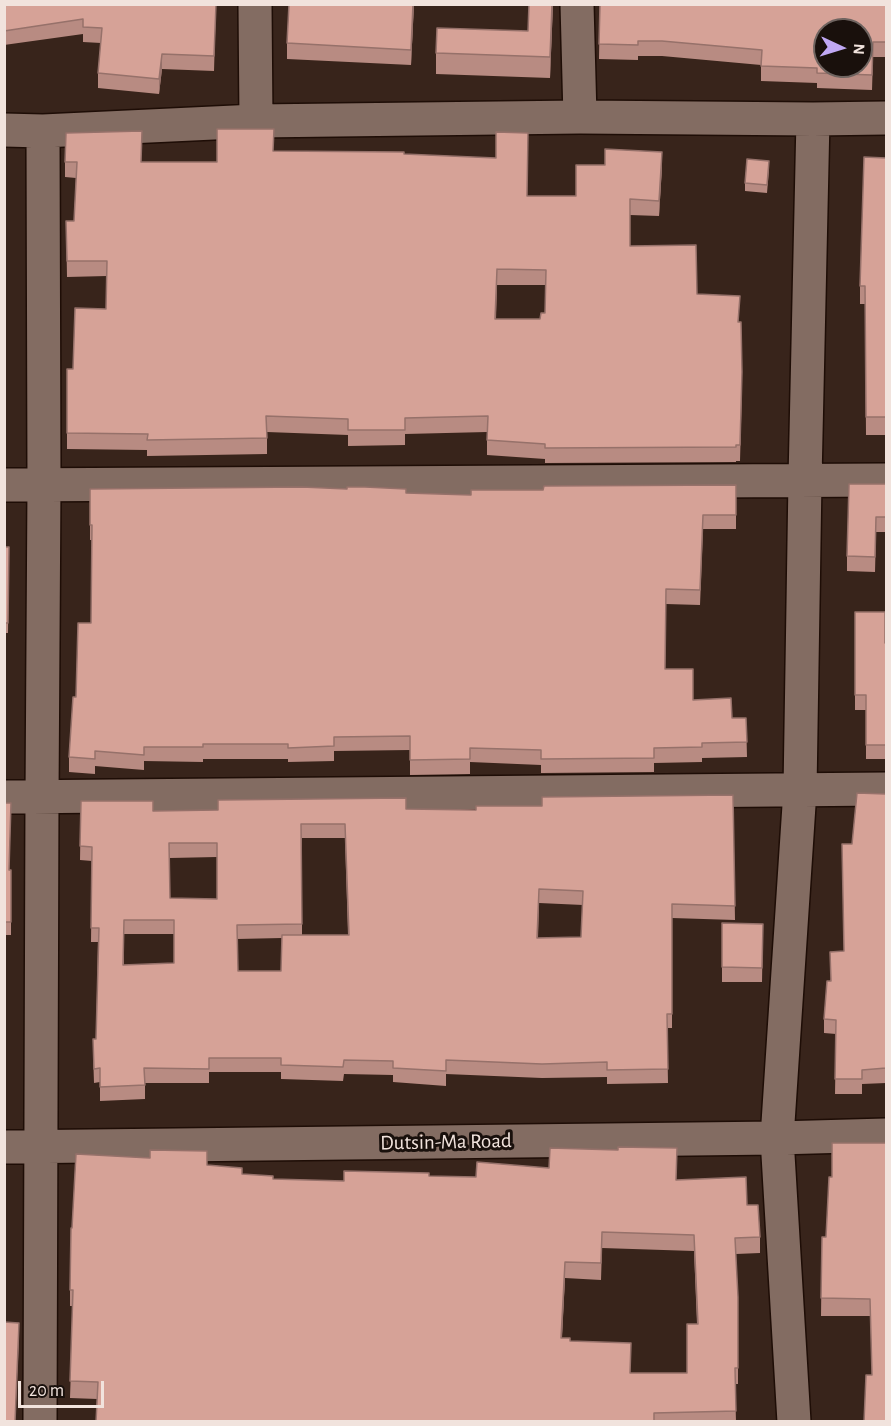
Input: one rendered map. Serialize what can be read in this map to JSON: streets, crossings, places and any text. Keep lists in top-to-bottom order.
{
  "streets": {
    "street": ["Dutsin-Ma Road"]
  },
  "scale_bar": "20 m",
  "north": "right"
}
